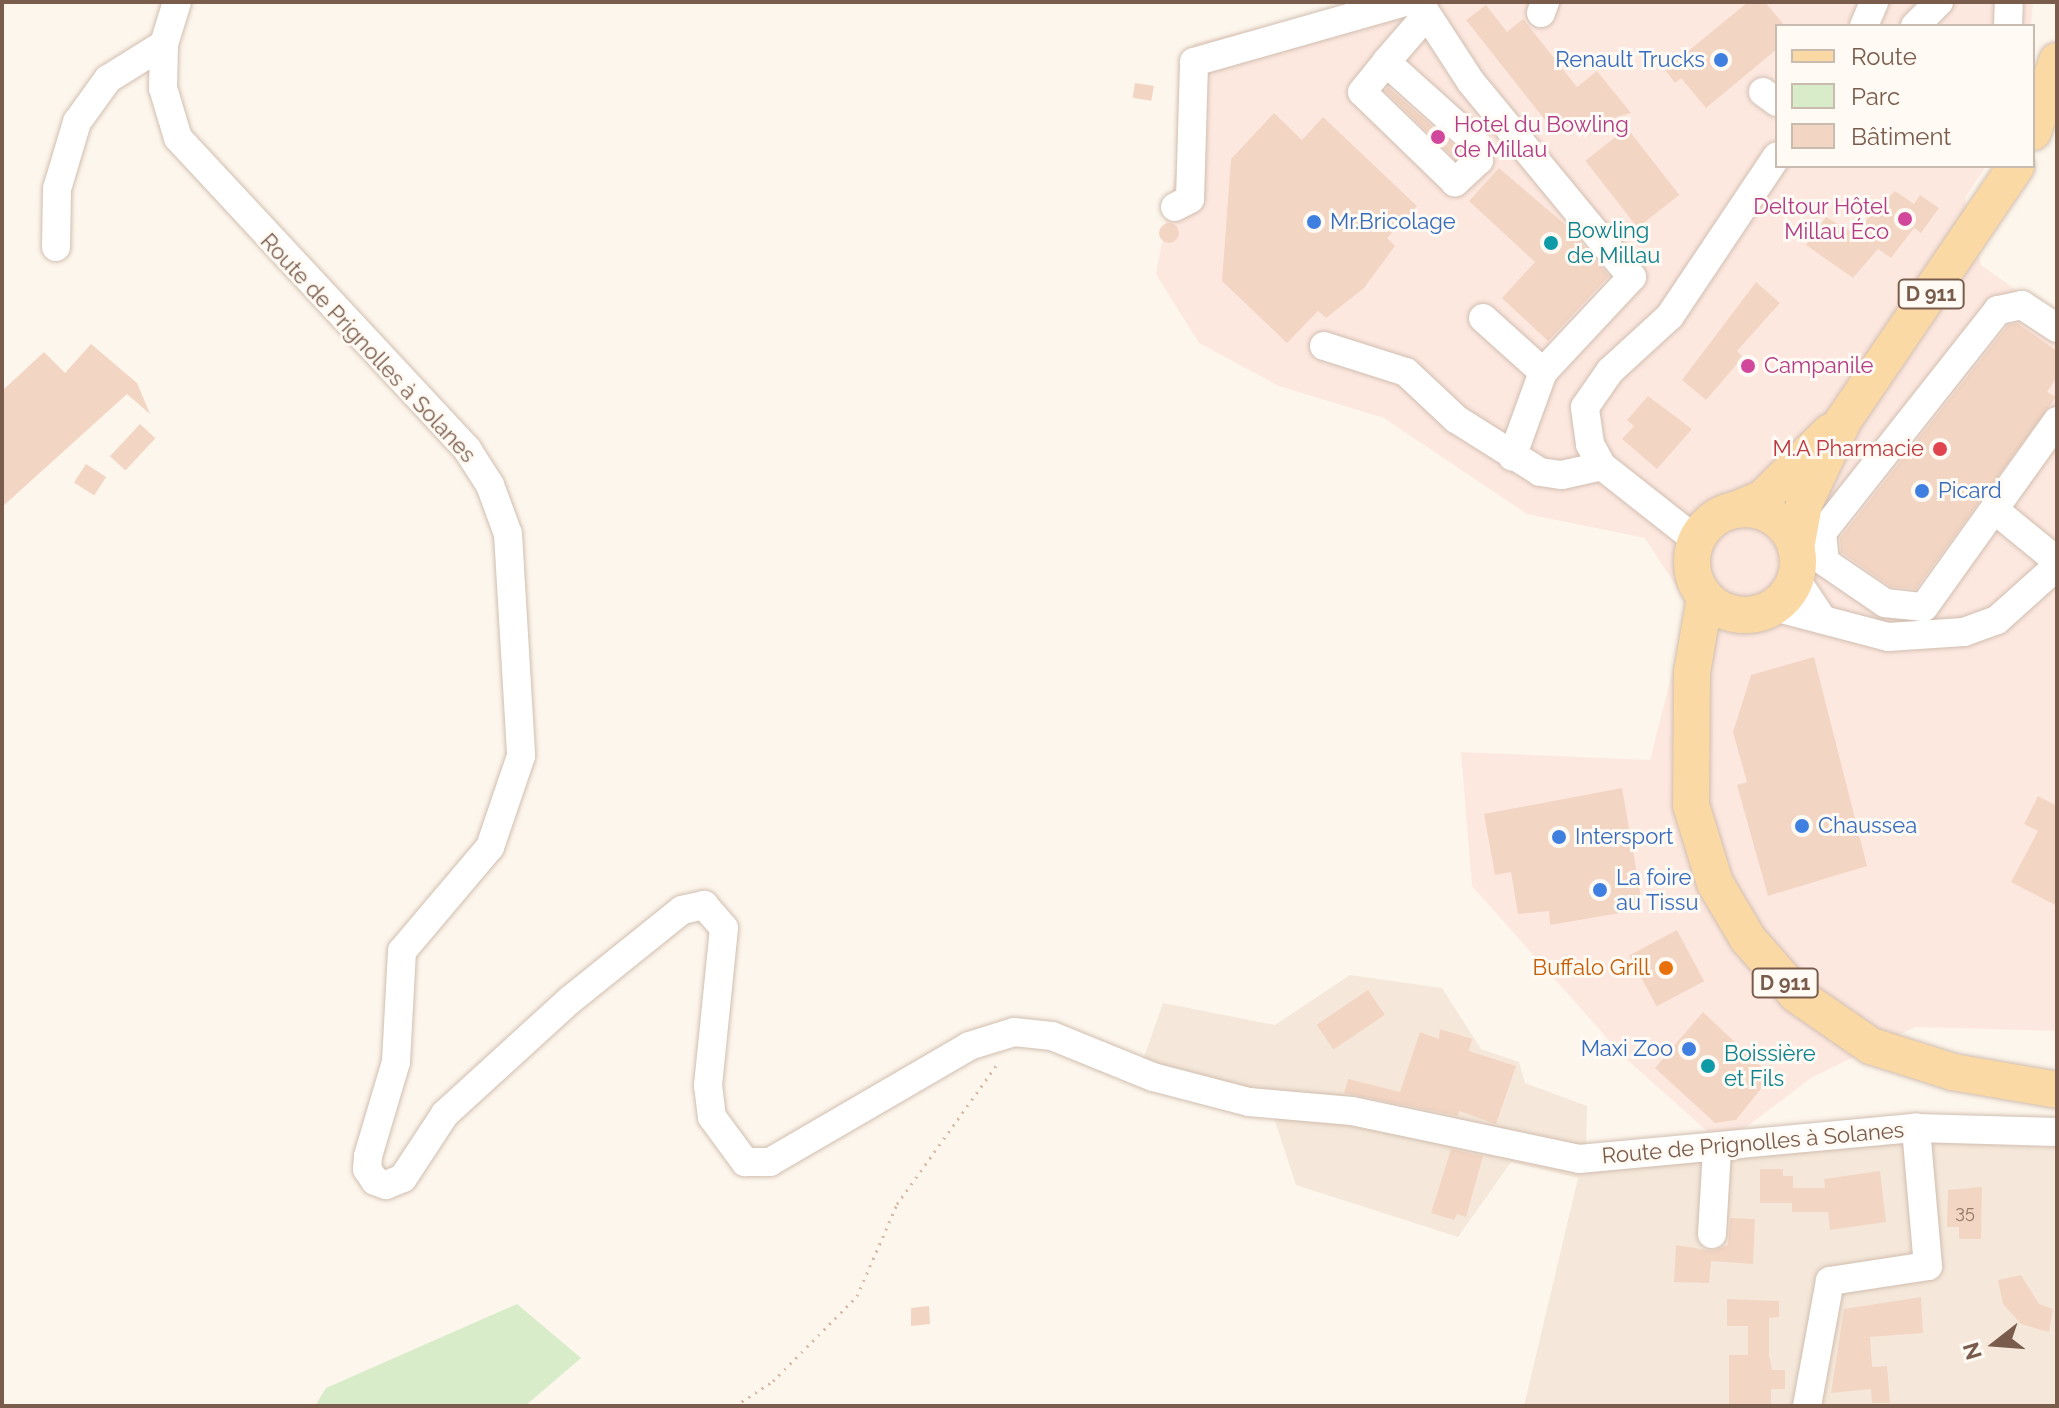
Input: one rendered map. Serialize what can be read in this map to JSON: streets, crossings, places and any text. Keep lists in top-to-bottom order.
{
  "streets": {
    "main road": ["D 911"],
    "street": ["Route de Prignolles à Solanes"]
  },
  "places": [
    "Renault Trucks",
    "Hotel du Bowling de Millau",
    "Deltour Hôtel Millau Éco",
    "Mr.Bricolage",
    "Bowling de Millau",
    "Campanile",
    "M.A Pharmacie",
    "Picard",
    "Chaussea",
    "Intersport",
    "La foire au Tissu",
    "Buffalo Grill",
    "Maxi Zoo",
    "Boissière et Fils"
  ],
  "house_numbers": ["35"],
  "legend": ["Route", "Parc", "Bâtiment"],
  "north": "left"
}
